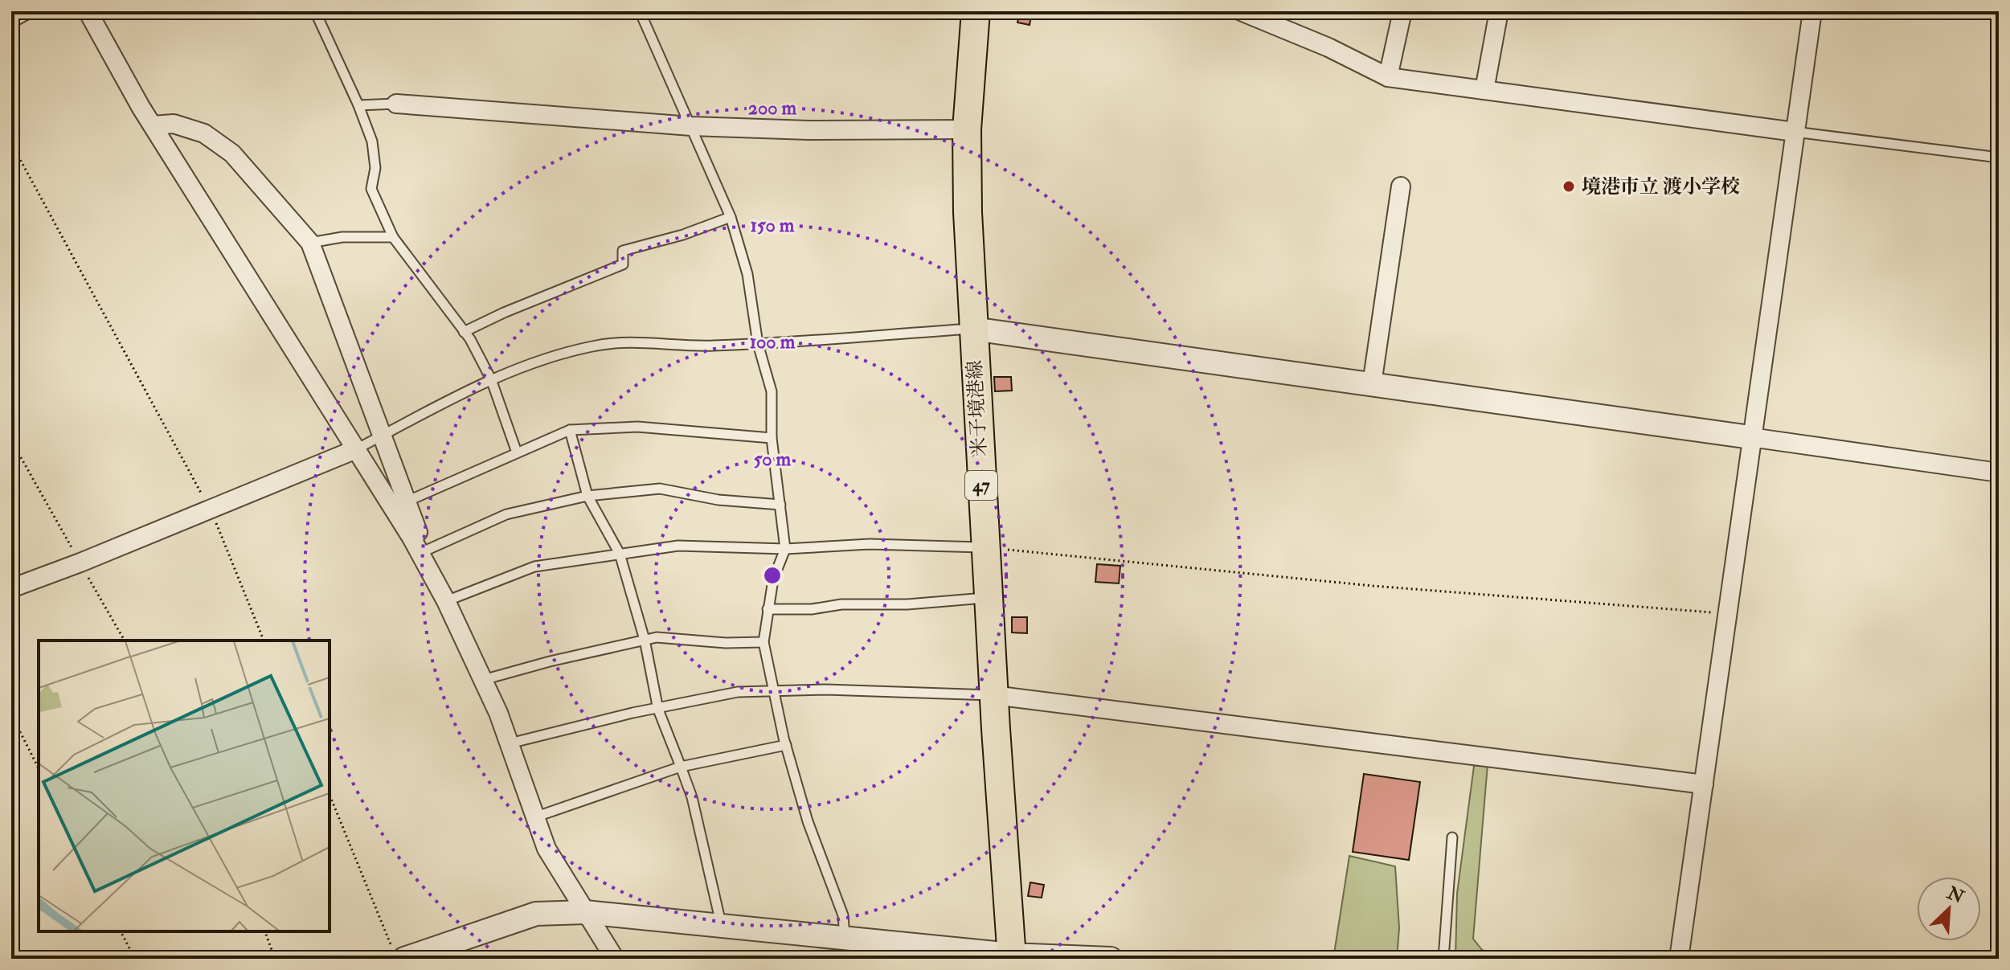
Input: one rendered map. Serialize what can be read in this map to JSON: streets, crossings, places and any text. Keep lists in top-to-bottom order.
{
  "streets": {
    "main road": ["米子境港線", "47"]
  },
  "places": ["境港市立 渡小学校"],
  "north": "top right",
  "rings": [
    "200 m",
    "150 m",
    "100 m",
    "50 m"
  ]
}
